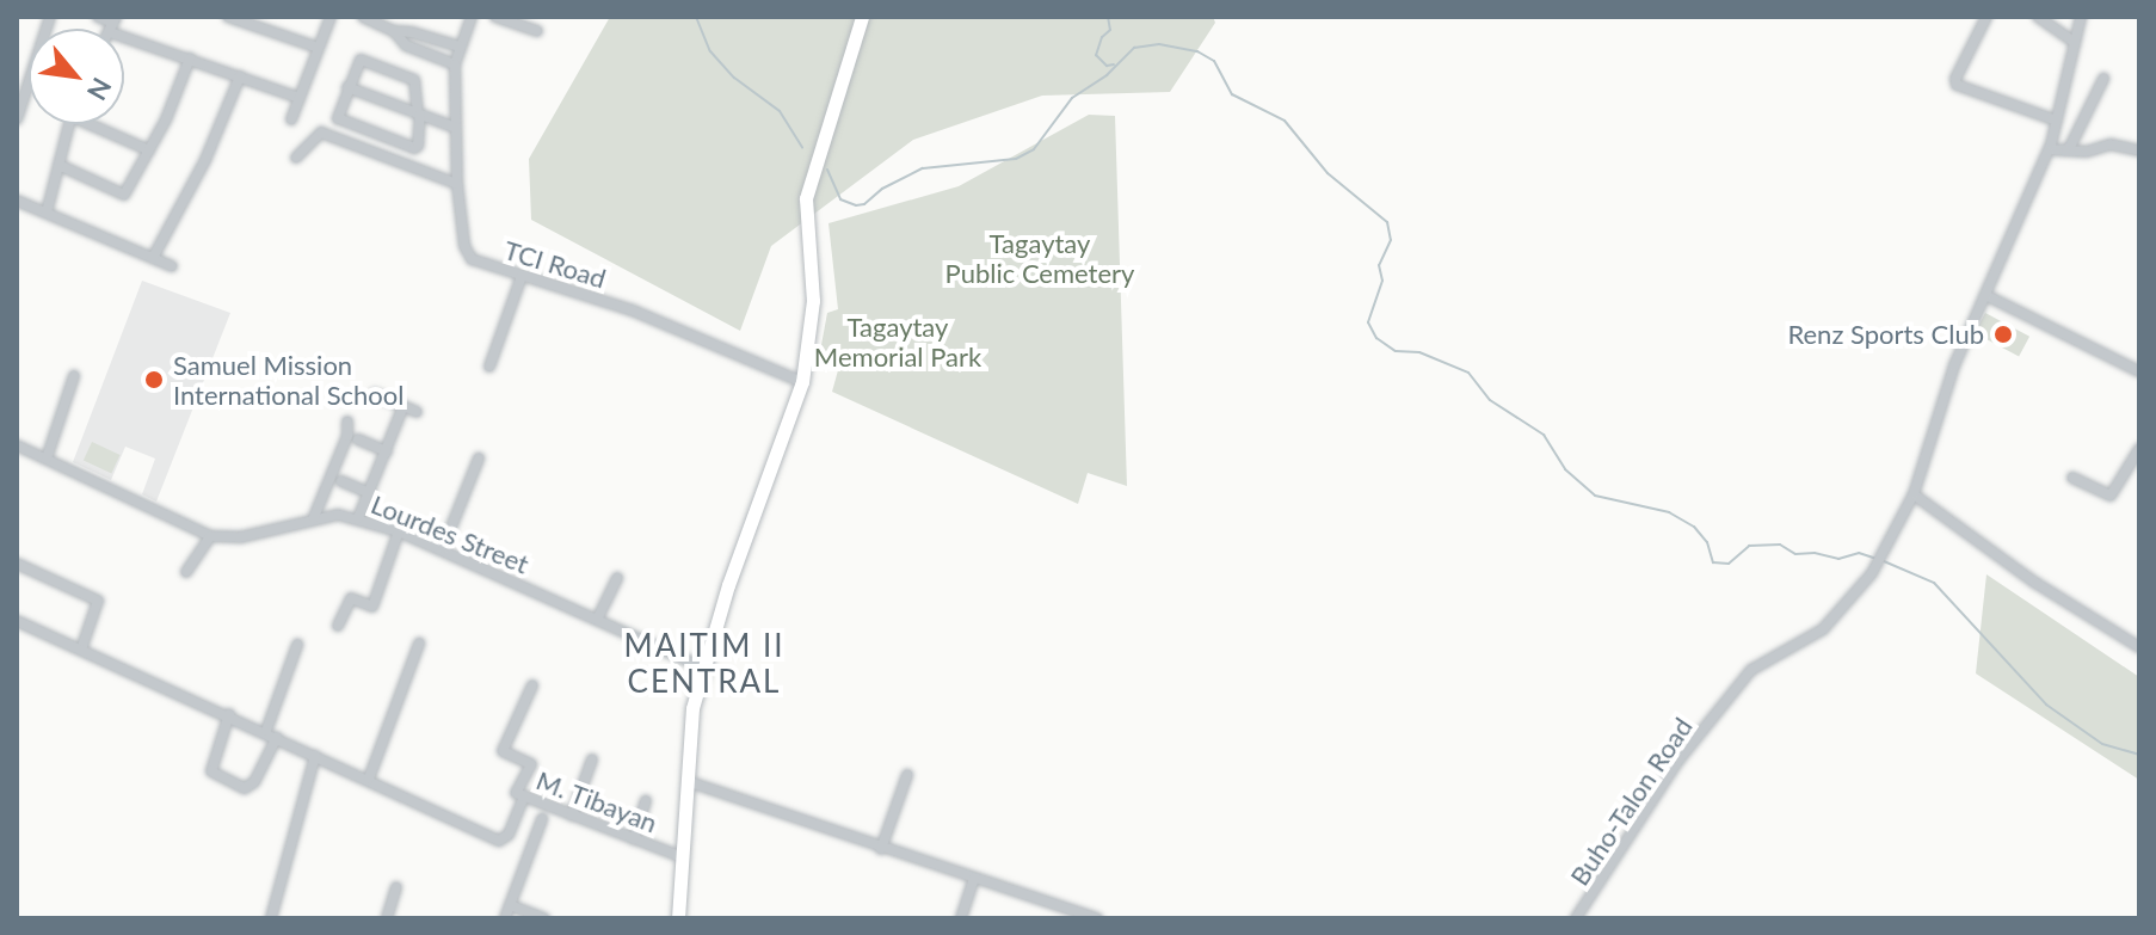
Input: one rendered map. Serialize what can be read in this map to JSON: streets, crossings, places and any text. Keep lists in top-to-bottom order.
{
  "streets": {
    "street": [
      "TCI Road",
      "Lourdes Street",
      "M. Tibayan",
      "Buho-Talon Road"
    ]
  },
  "districts": ["MAITIM II CENTRAL"],
  "parks": ["Tagaytay Public Cemetery", "Tagaytay Memorial Park"],
  "places": ["Renz Sports Club", "Samuel Mission International School"],
  "north": "bottom right"
}
